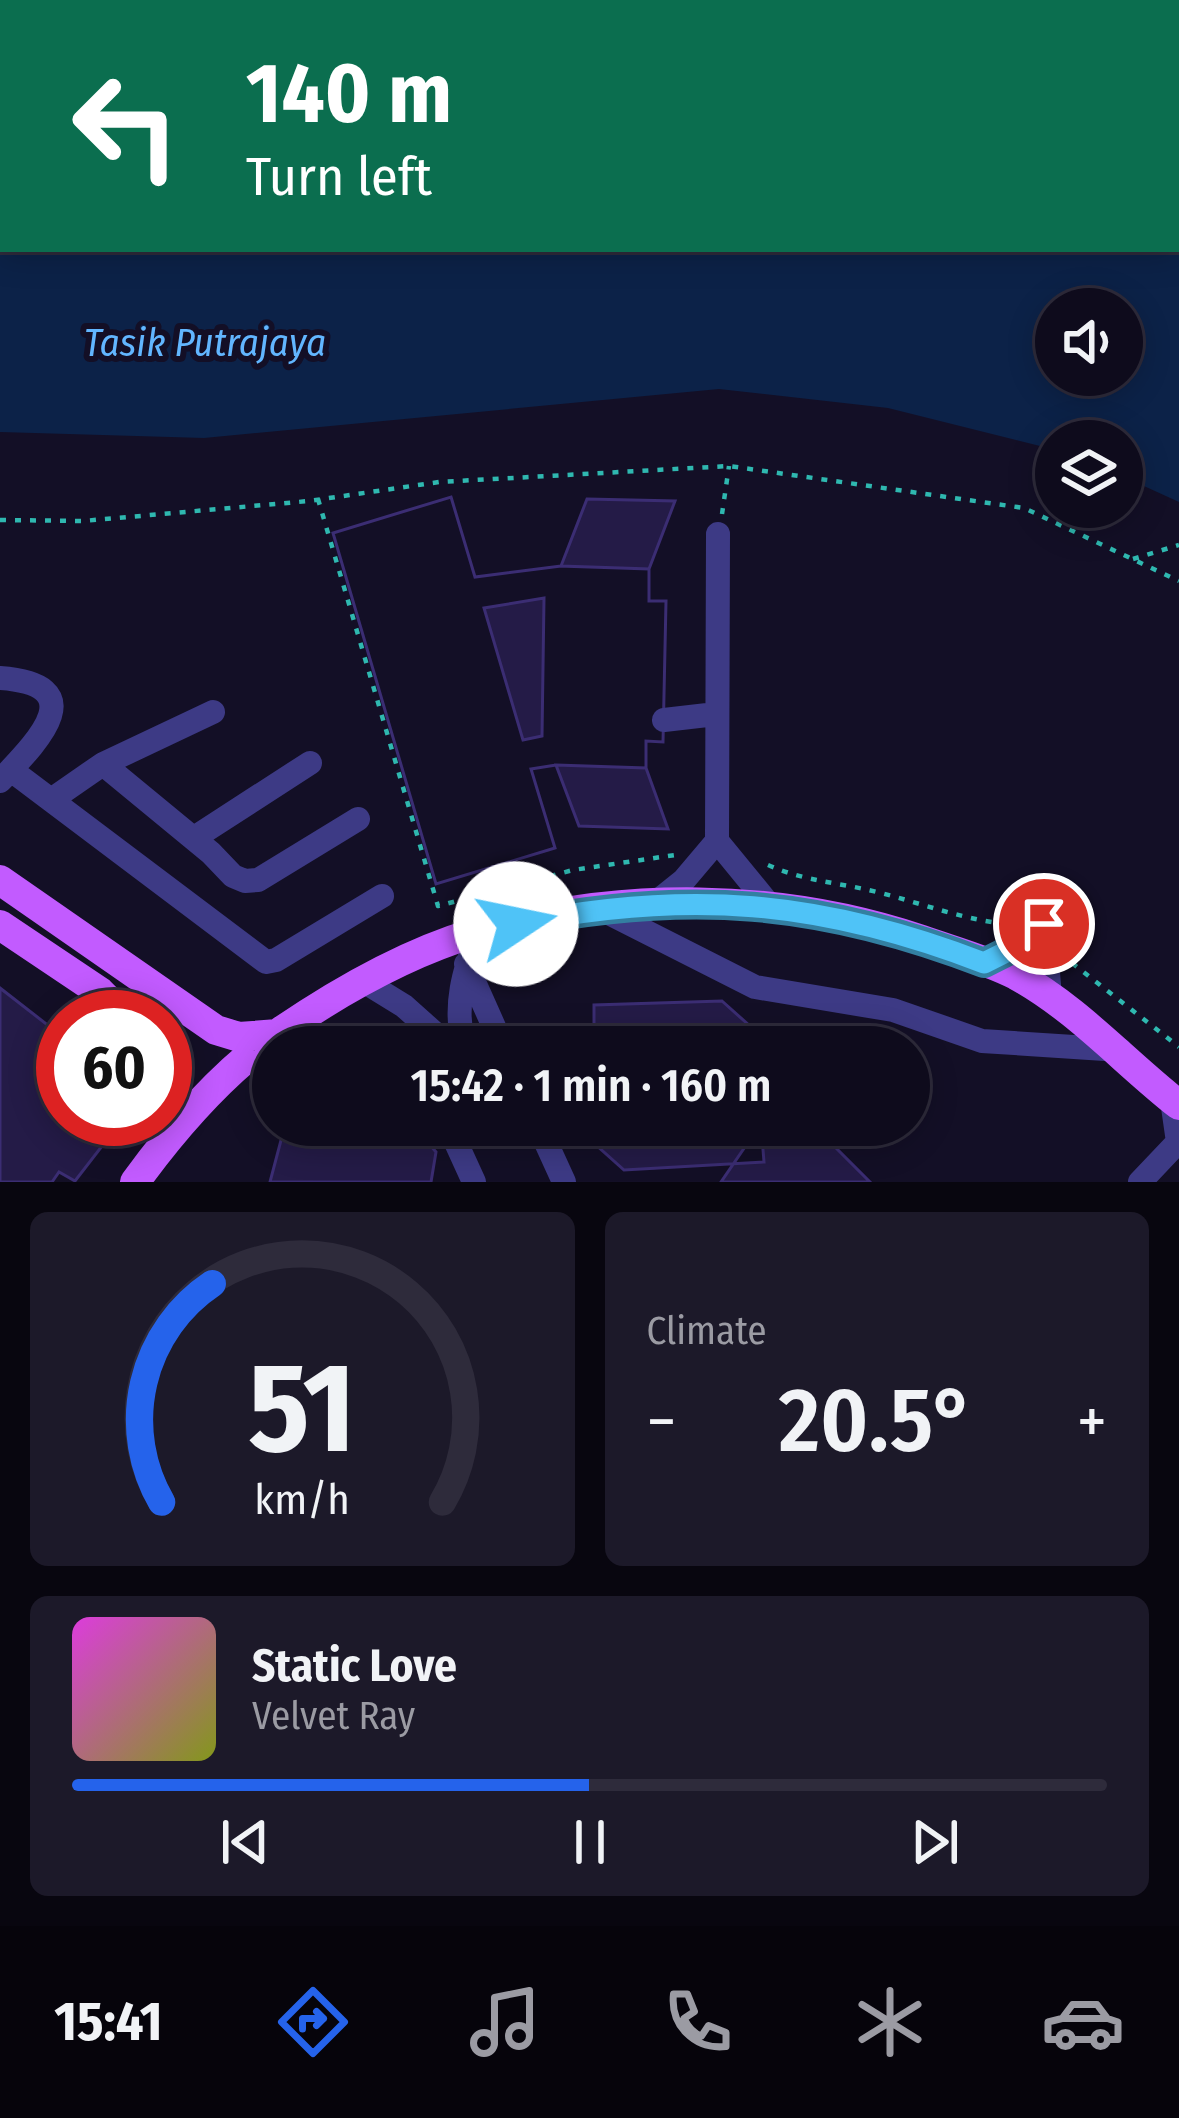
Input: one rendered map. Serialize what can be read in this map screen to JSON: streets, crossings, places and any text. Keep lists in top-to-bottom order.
{
  "water": ["Tasik Putrajaya"],
  "page": {
    "turn": ["140 m", "Turn left"],
    "limit": "60",
    "trip": "15:42 · 1 min · 160 m",
    "tile": "Climate",
    "heat": ["−", "20.5°", "+"],
    "song": ["Static Love", "Velvet Ray"],
    "tabs": "15:41",
    "gauge": ["51", "km/h"]
  }
}
